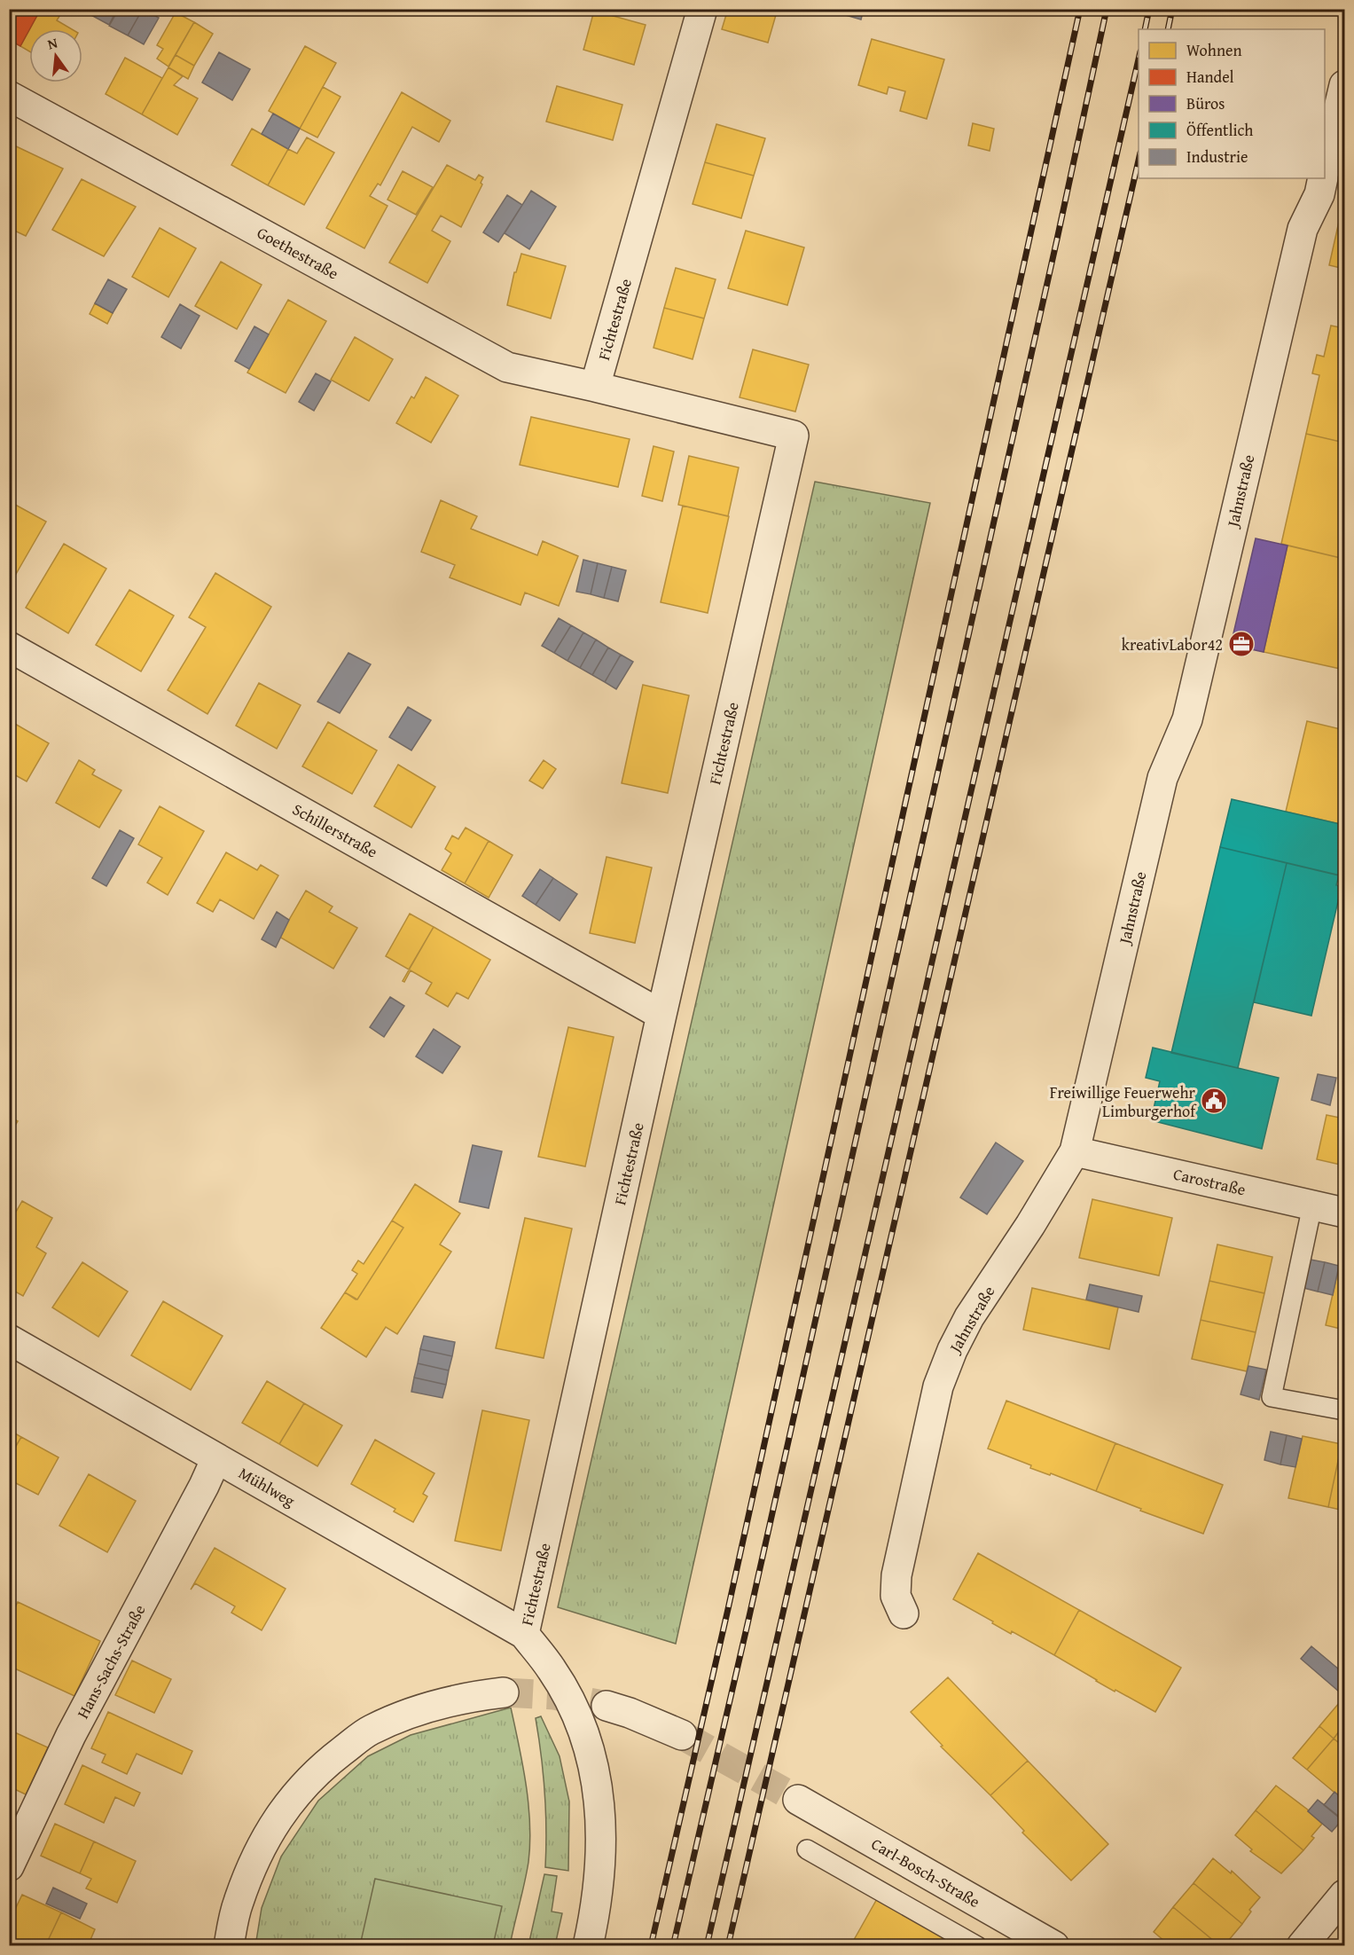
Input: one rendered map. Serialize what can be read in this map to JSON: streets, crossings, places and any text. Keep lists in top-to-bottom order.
{
  "streets": {
    "street": [
      "Goethestraße",
      "Fichtestraße",
      "Jahnstraße",
      "Schillerstraße",
      "Carostraße",
      "Mühlweg",
      "Hans-Sachs-Straße",
      "Carl-Bosch-Straße"
    ]
  },
  "crossings": [
    ["Goethestraße", "Fichtestraße"],
    ["Fichtestraße", "Schillerstraße"],
    ["Fichtestraße", "Mühlweg"],
    ["Jahnstraße", "Carostraße"],
    ["Mühlweg", "Hans-Sachs-Straße"]
  ],
  "places": {
    "office": ["kreativLabor42"],
    "public building": ["Freiwillige Feuerwehr Limburgerhof"]
  },
  "legend": [
    "Wohnen",
    "Handel",
    "Büros",
    "Öffentlich",
    "Industrie"
  ],
  "north": "top"
}
